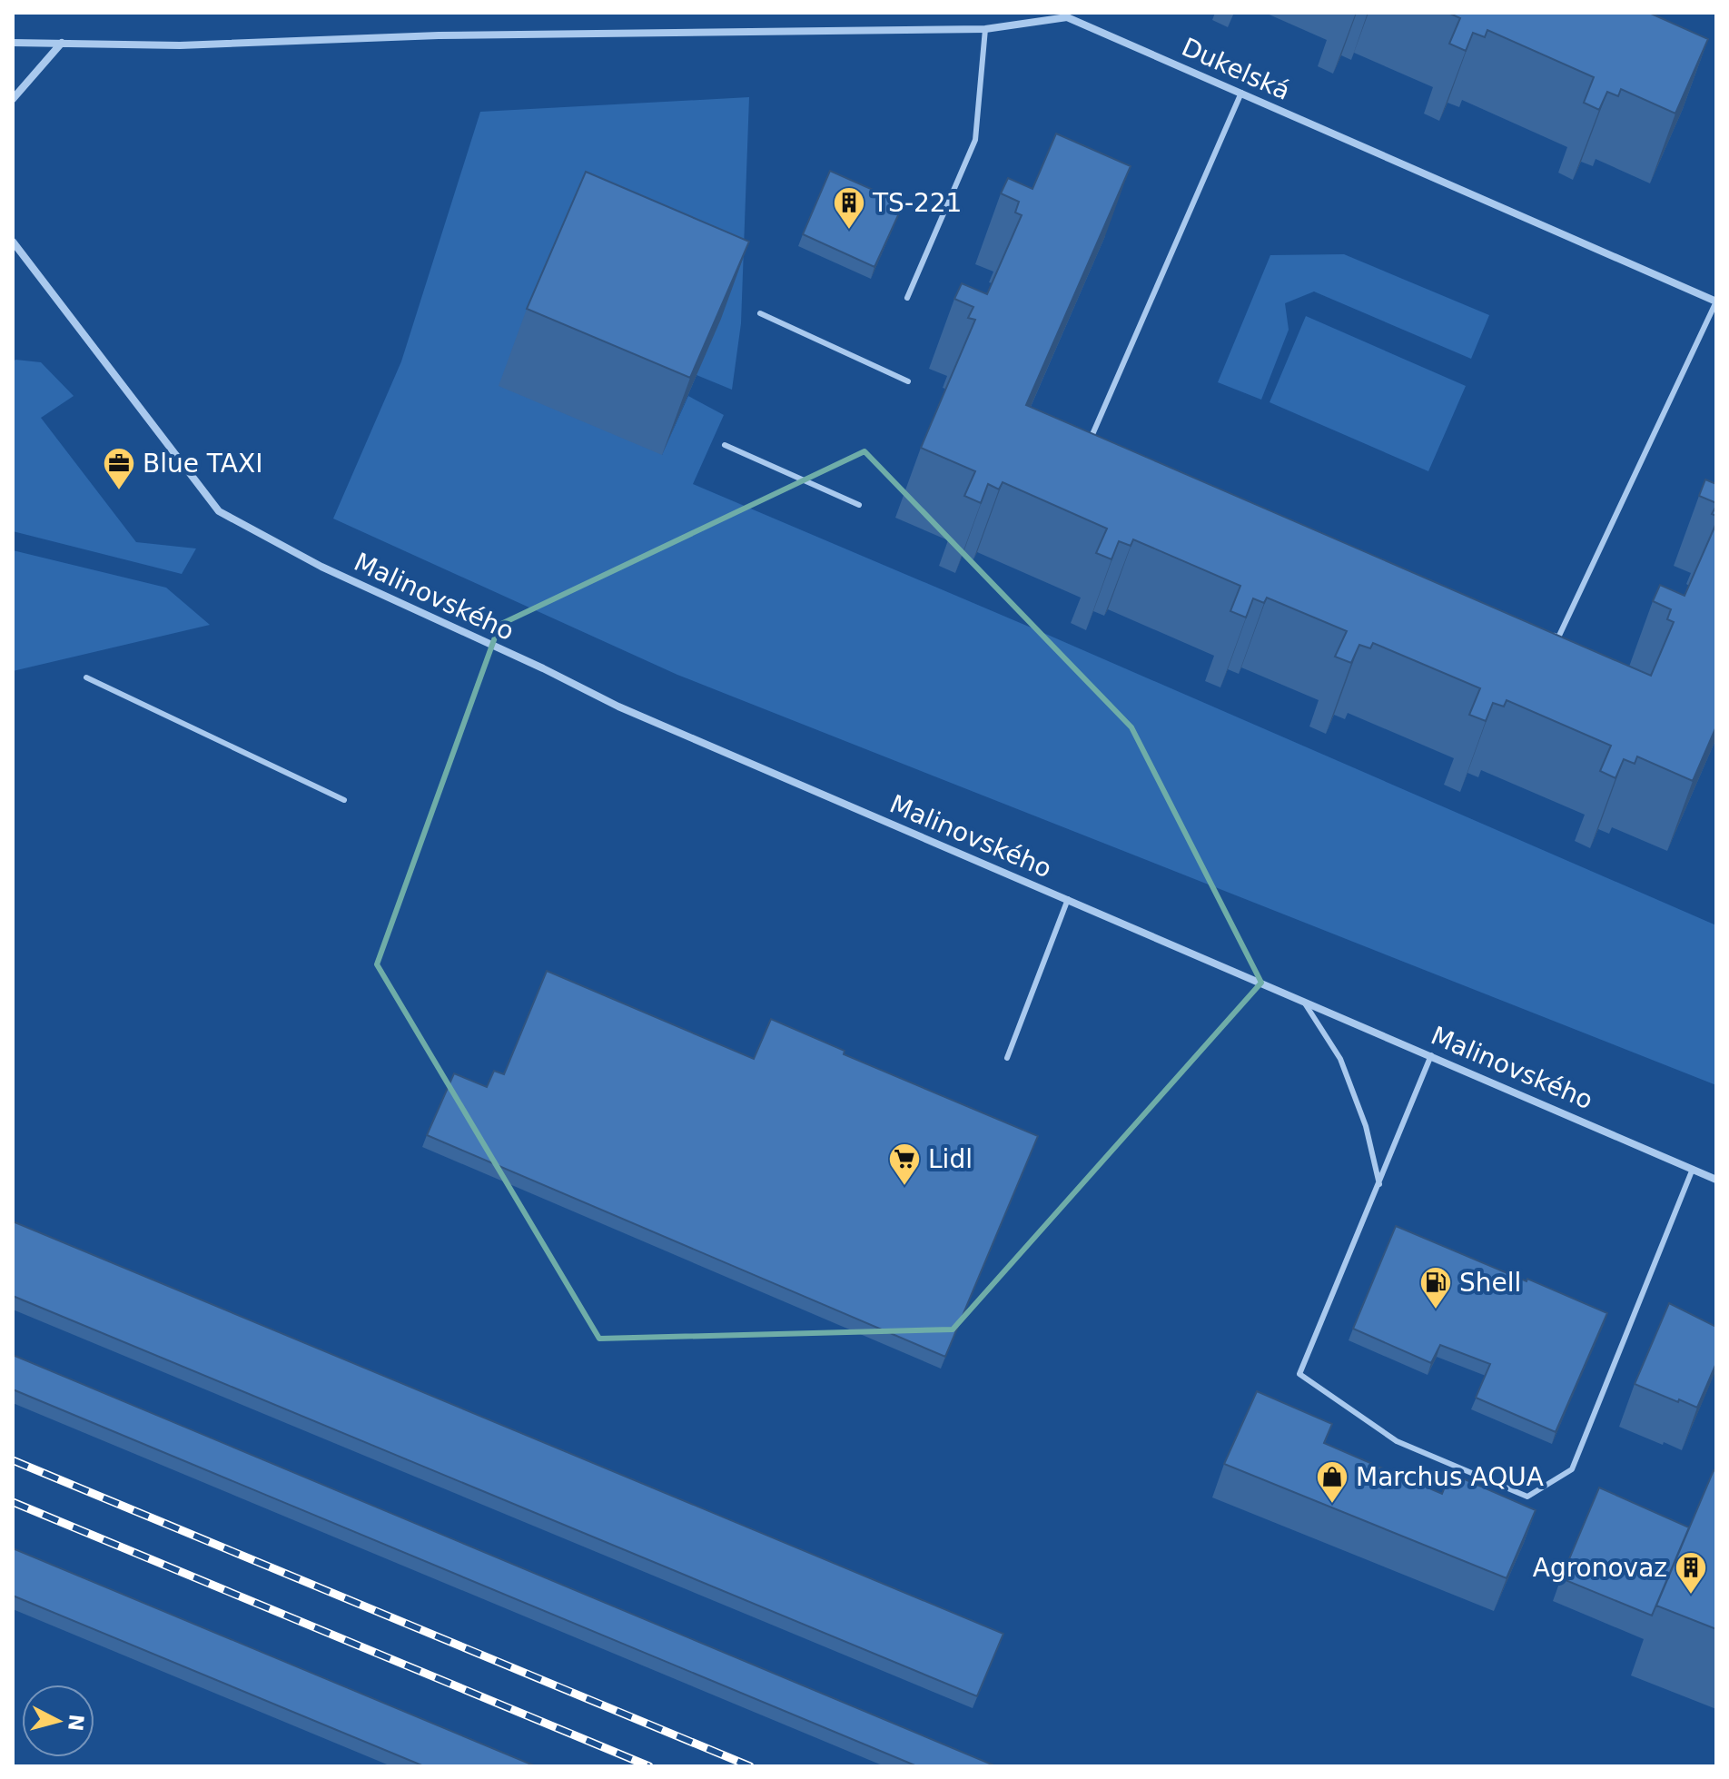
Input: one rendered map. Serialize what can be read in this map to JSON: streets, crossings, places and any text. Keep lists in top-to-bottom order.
{
  "streets": {
    "street": ["Dukelská", "Malinovského"]
  },
  "places": {
    "building": ["TS-221", "Agronovaz"],
    "office": ["Blue TAXI"],
    "supermarket": ["Lidl"],
    "fuel station": ["Shell"],
    "shop": ["Marchus AQUA"]
  },
  "north": "right"
}
